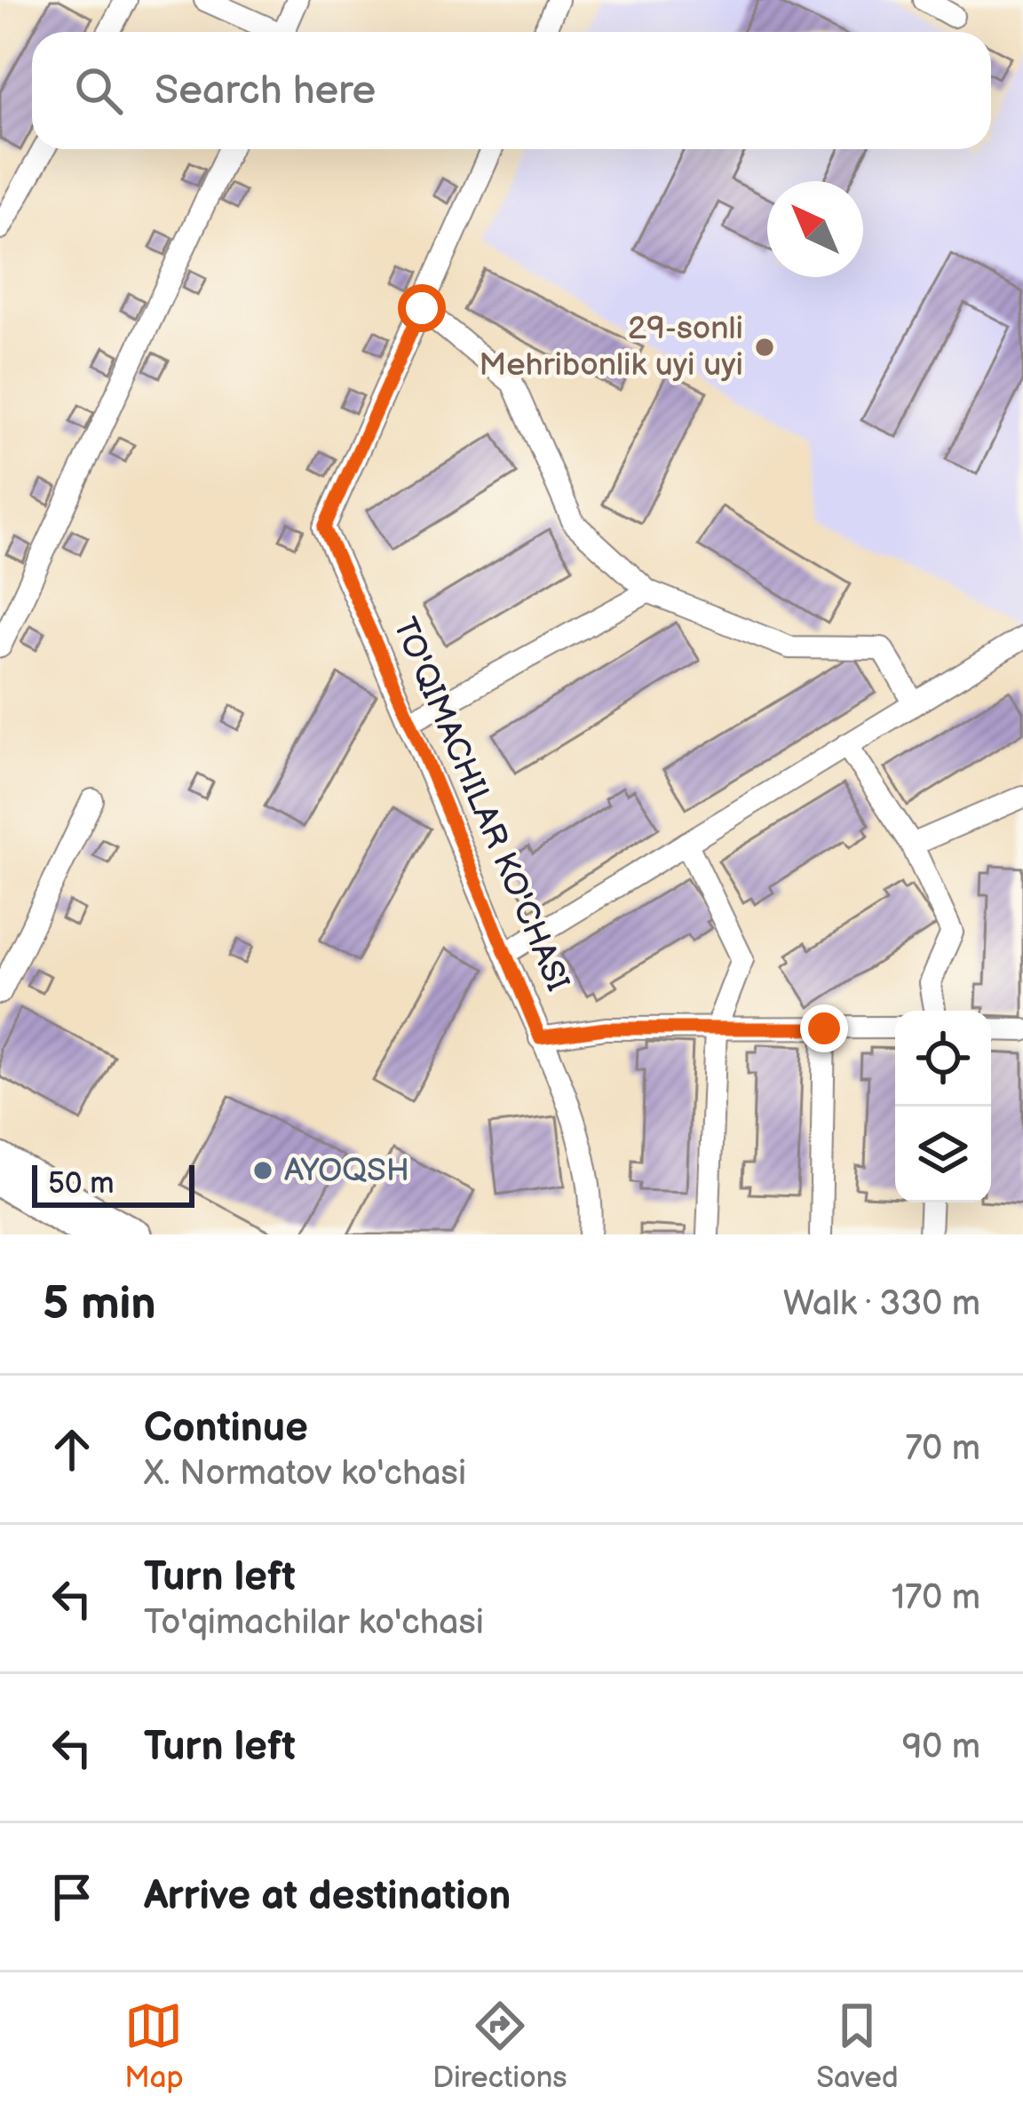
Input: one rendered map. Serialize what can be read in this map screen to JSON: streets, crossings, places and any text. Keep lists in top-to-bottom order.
{
  "streets": {
    "street": ["TO'QIMACHILAR KO'CHASI"]
  },
  "places": ["29-sonli Mehribonlik uyi uyi", "AYOQSH"],
  "scale_bar": "50 m",
  "north": "top left",
  "page": {
    "search": "Search here",
    "scale": "50 m",
    "heading": ["5 min", "Walk · 330 m"],
    "list": [
      ["Continue", "X. Normatov ko'chasi", "70 m"],
      ["Turn left", "To'qimachilar ko'chasi", "170 m"],
      ["Turn left", "90 m"],
      "Arrive at destination"
    ],
    "nav": ["Map", "Directions", "Saved"]
  }
}
